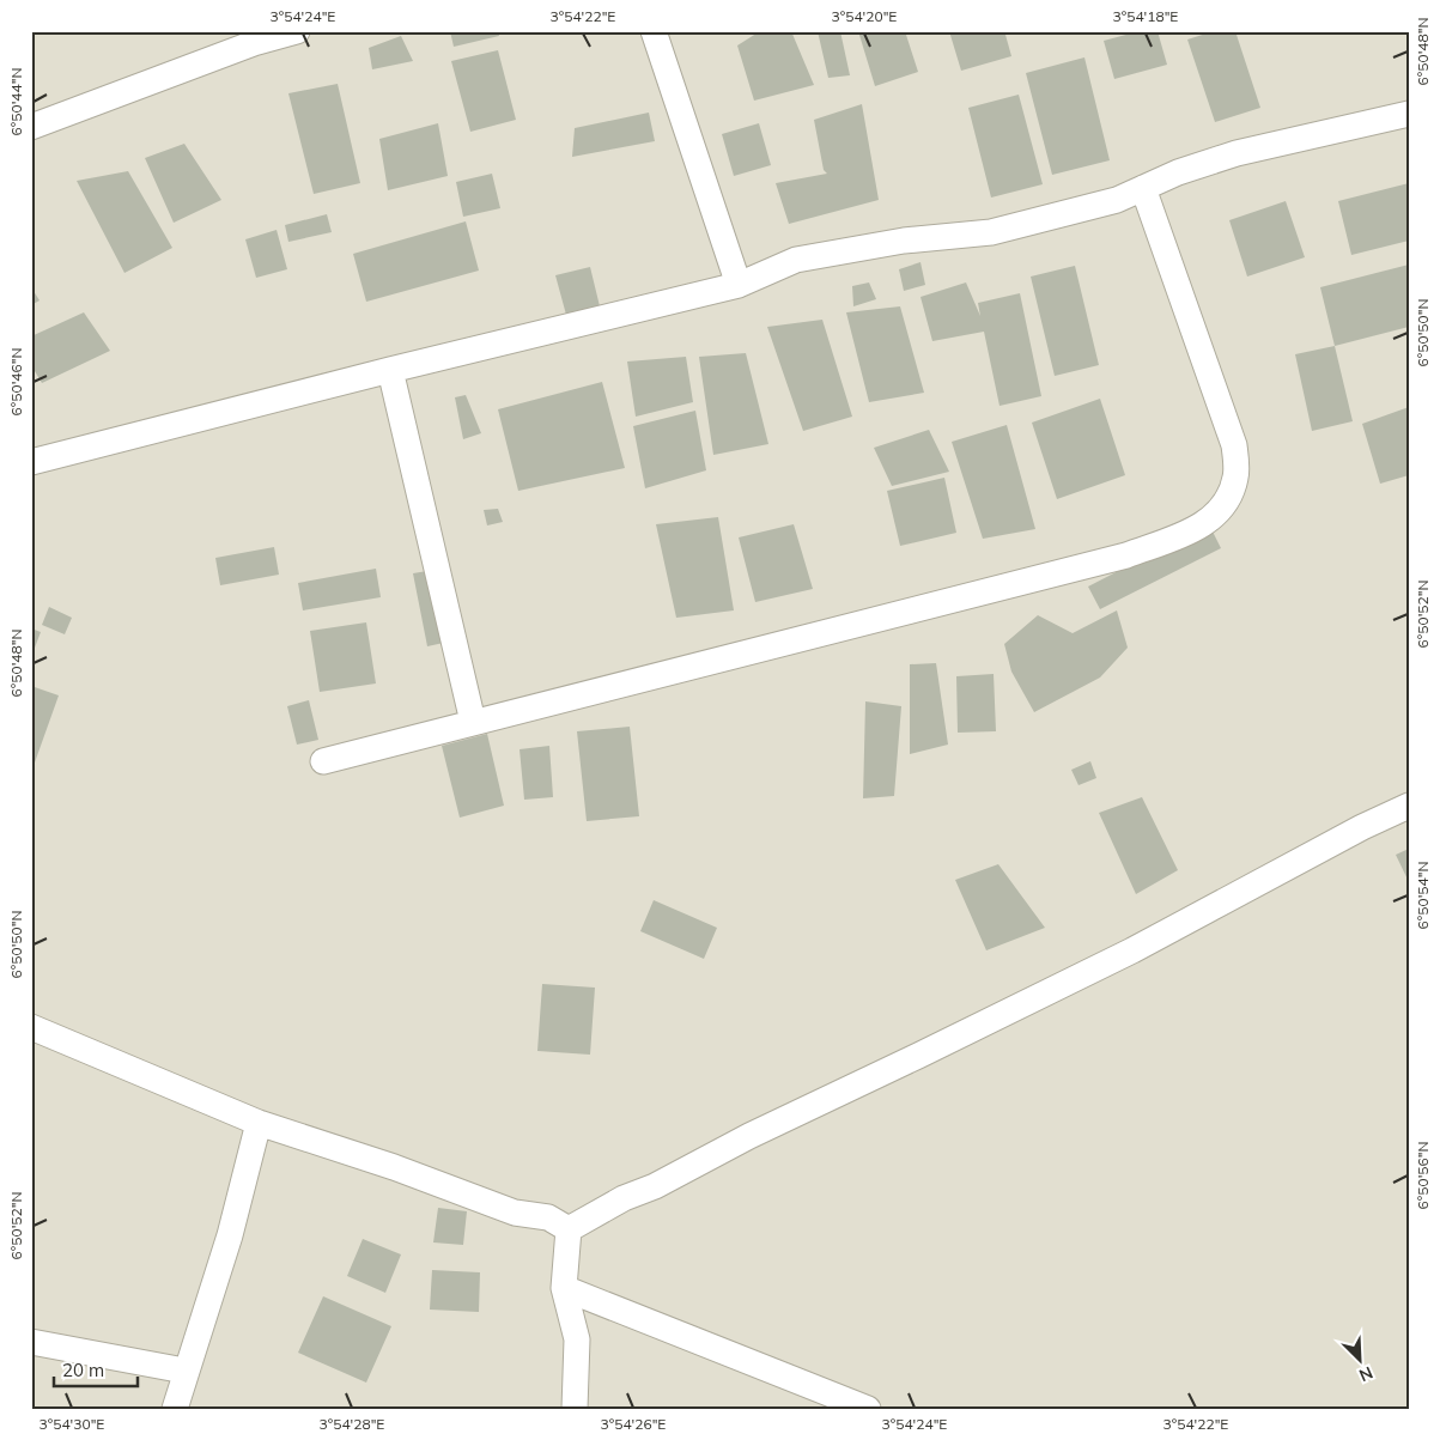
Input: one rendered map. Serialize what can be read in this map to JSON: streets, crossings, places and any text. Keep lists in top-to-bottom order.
{
  "scale_bar": "20 m",
  "north": "bottom right",
  "coordinates": [
    "3°54'24\"E",
    "3°54'22\"E",
    "3°54'20\"E",
    "3°54'18\"E",
    "6°50'48\"N",
    "6°50'44\"N",
    "6°50'50\"N",
    "6°50'46\"N",
    "6°50'52\"N",
    "6°50'54\"N",
    "6°50'56\"N",
    "3°54'30\"E",
    "3°54'28\"E",
    "3°54'26\"E"
  ]
}
